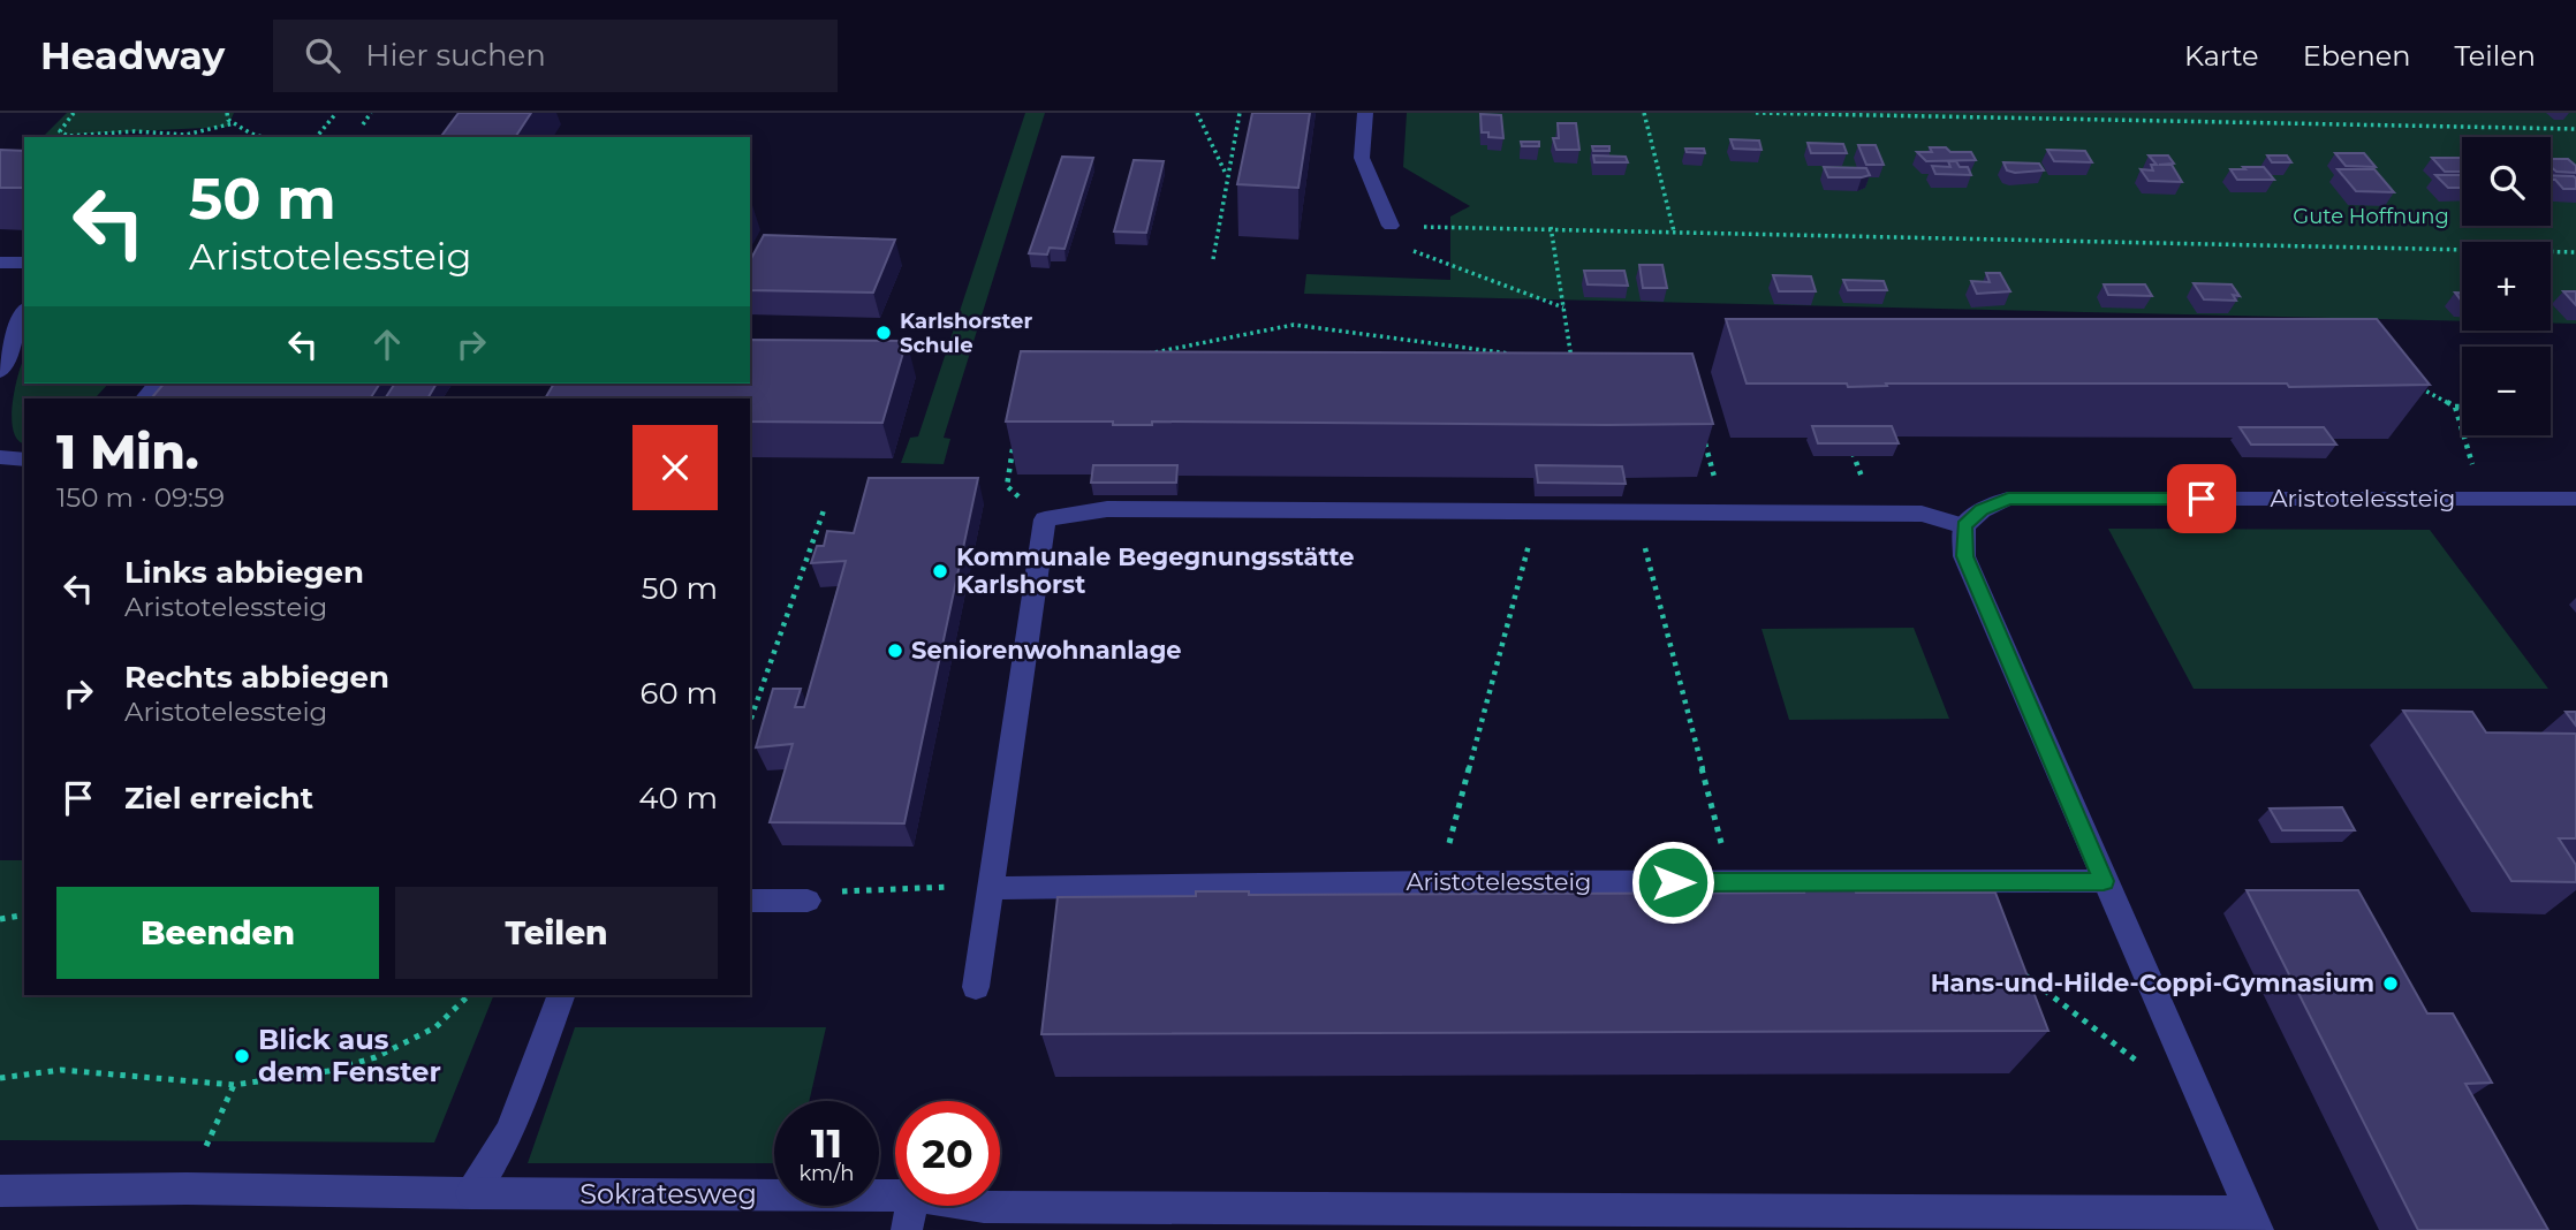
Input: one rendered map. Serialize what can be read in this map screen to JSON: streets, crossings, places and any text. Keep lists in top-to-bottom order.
{
  "streets": {
    "street": ["Aristotelessteig", "Sokratesweg"]
  },
  "parks": ["Gute Hoffnung"],
  "places": [
    "Karlshorster Schule",
    "Kommunale Begegnungsstätte Karlshorst",
    "Seniorenwohnanlage",
    "Hans-und-Hilde-Coppi-Gymnasium",
    "Blick aus dem Fenster"
  ],
  "page": {
    "header": "Headway",
    "search": "Hier suchen",
    "nav": ["Karte", "Ebenen", "Teilen"],
    "map_buttons": ["+", "−"],
    "turn": ["50 m", "Aristotelessteig"],
    "heading": ["1 Min.", "150 m · 09:59"],
    "list": [
      {
        "name": "Links abbiegen",
        "note": "Aristotelessteig",
        "value": "50 m"
      },
      {
        "name": "Rechts abbiegen",
        "note": "Aristotelessteig",
        "value": "60 m"
      },
      {
        "name": "Ziel erreicht",
        "value": "40 m"
      }
    ],
    "buttons": ["Beenden", "Teilen"],
    "speed": "11 km/h",
    "limit": "20"
  }
}
